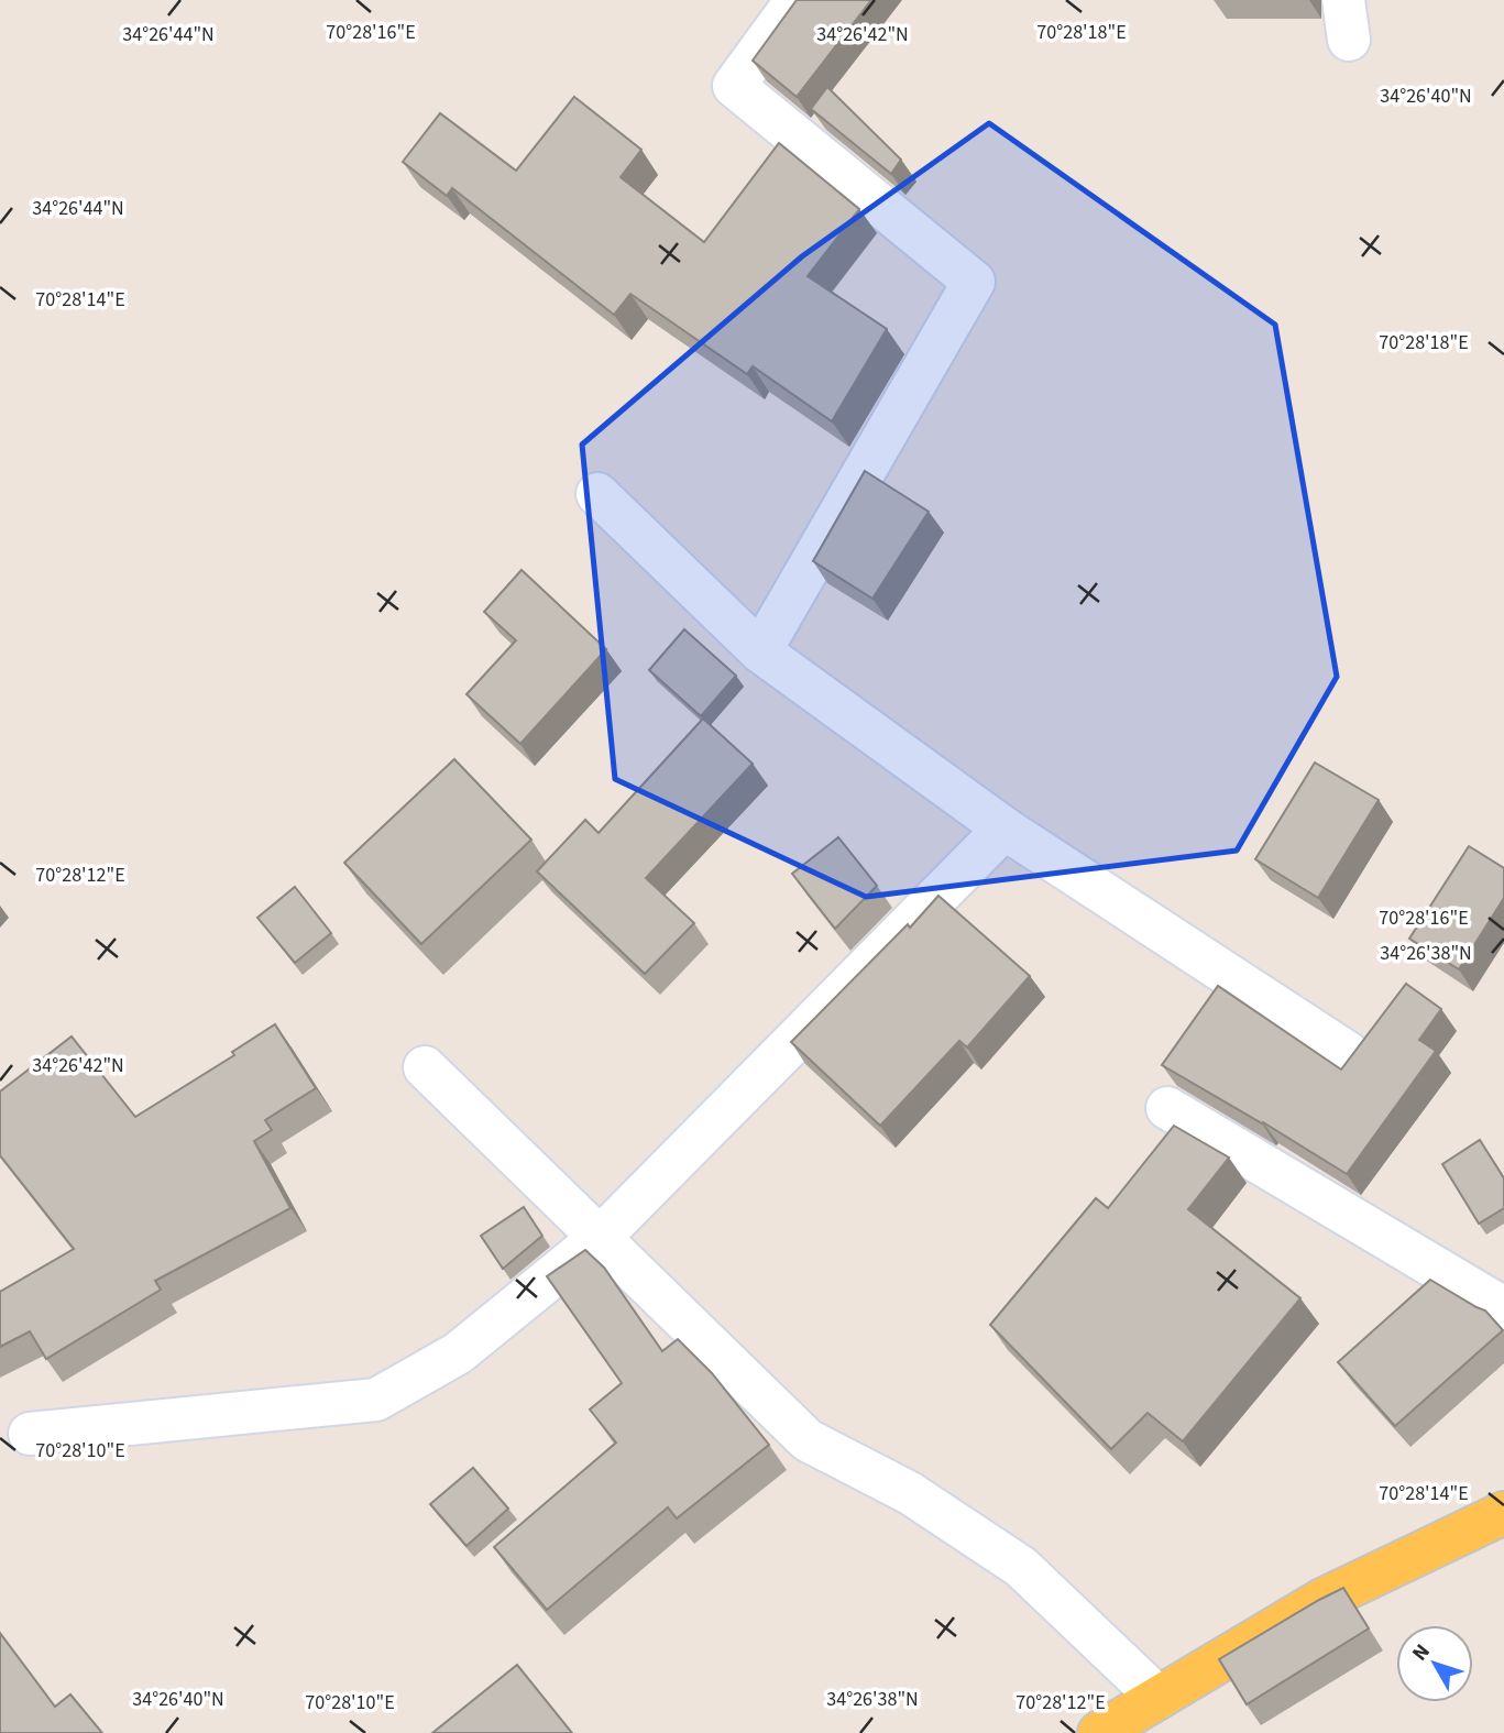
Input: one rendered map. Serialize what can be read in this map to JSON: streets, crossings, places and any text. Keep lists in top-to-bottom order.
{
  "north": "top left",
  "coordinates": [
    "70°28'18\"E",
    "70°28'16\"E",
    "34°26'44\"N",
    "34°26'42\"N",
    "34°26'40\"N",
    "70°28'14\"E",
    "70°28'12\"E",
    "34°26'38\"N",
    "70°28'10\"E"
  ]
}
